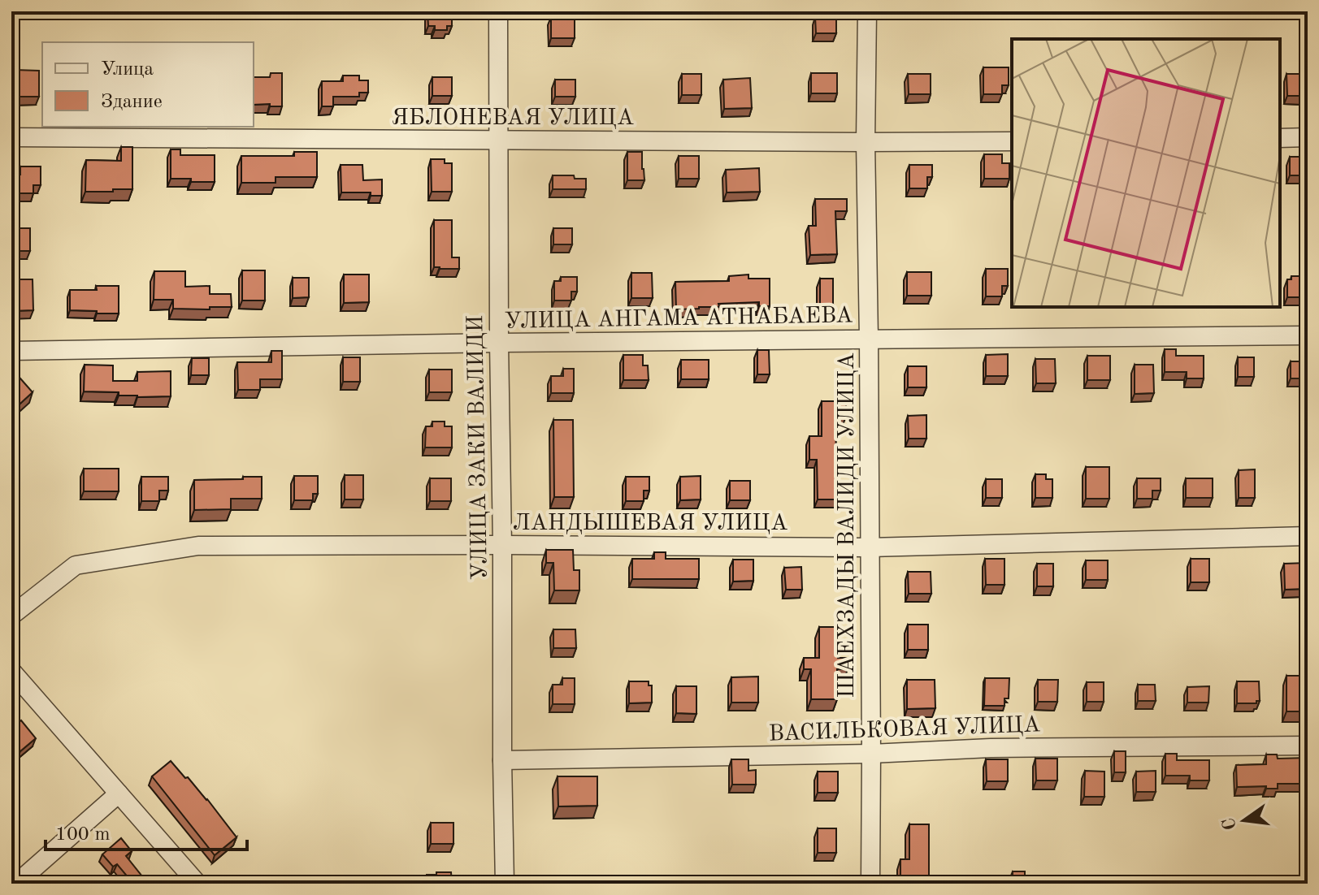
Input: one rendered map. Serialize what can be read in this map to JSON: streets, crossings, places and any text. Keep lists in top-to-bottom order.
{
  "streets": {
    "street": [
      "ЯБЛОНЕВАЯ УЛИЦА",
      "УЛИЦА АНГАМА АТНАБАЕВА",
      "УЛИЦА ЗАКИ ВАЛИДИ",
      "ЛАНДЫШЕВАЯ УЛИЦА",
      "ШАЕХЗАДЫ ВАЛИДИ УЛИЦА",
      "ВАСИЛЬКОВАЯ УЛИЦА"
    ]
  },
  "crossings": [
    ["ЯБЛОНЕВАЯ УЛИЦА", "УЛИЦА ЗАКИ ВАЛИДИ"],
    ["ЯБЛОНЕВАЯ УЛИЦА", "ШАЕХЗАДЫ ВАЛИДИ УЛИЦА"],
    ["УЛИЦА АНГАМА АТНАБАЕВА", "УЛИЦА ЗАКИ ВАЛИДИ"],
    ["УЛИЦА АНГАМА АТНАБАЕВА", "ШАЕХЗАДЫ ВАЛИДИ УЛИЦА"],
    ["УЛИЦА ЗАКИ ВАЛИДИ", "ЛАНДЫШЕВАЯ УЛИЦА"],
    ["УЛИЦА ЗАКИ ВАЛИДИ", "ВАСИЛЬКОВАЯ УЛИЦА"],
    ["ЛАНДЫШЕВАЯ УЛИЦА", "ШАЕХЗАДЫ ВАЛИДИ УЛИЦА"],
    ["ШАЕХЗАДЫ ВАЛИДИ УЛИЦА", "ВАСИЛЬКОВАЯ УЛИЦА"]
  ],
  "legend": ["Улица", "Здание"],
  "scale_bar": "100 m",
  "north": "left"
}
